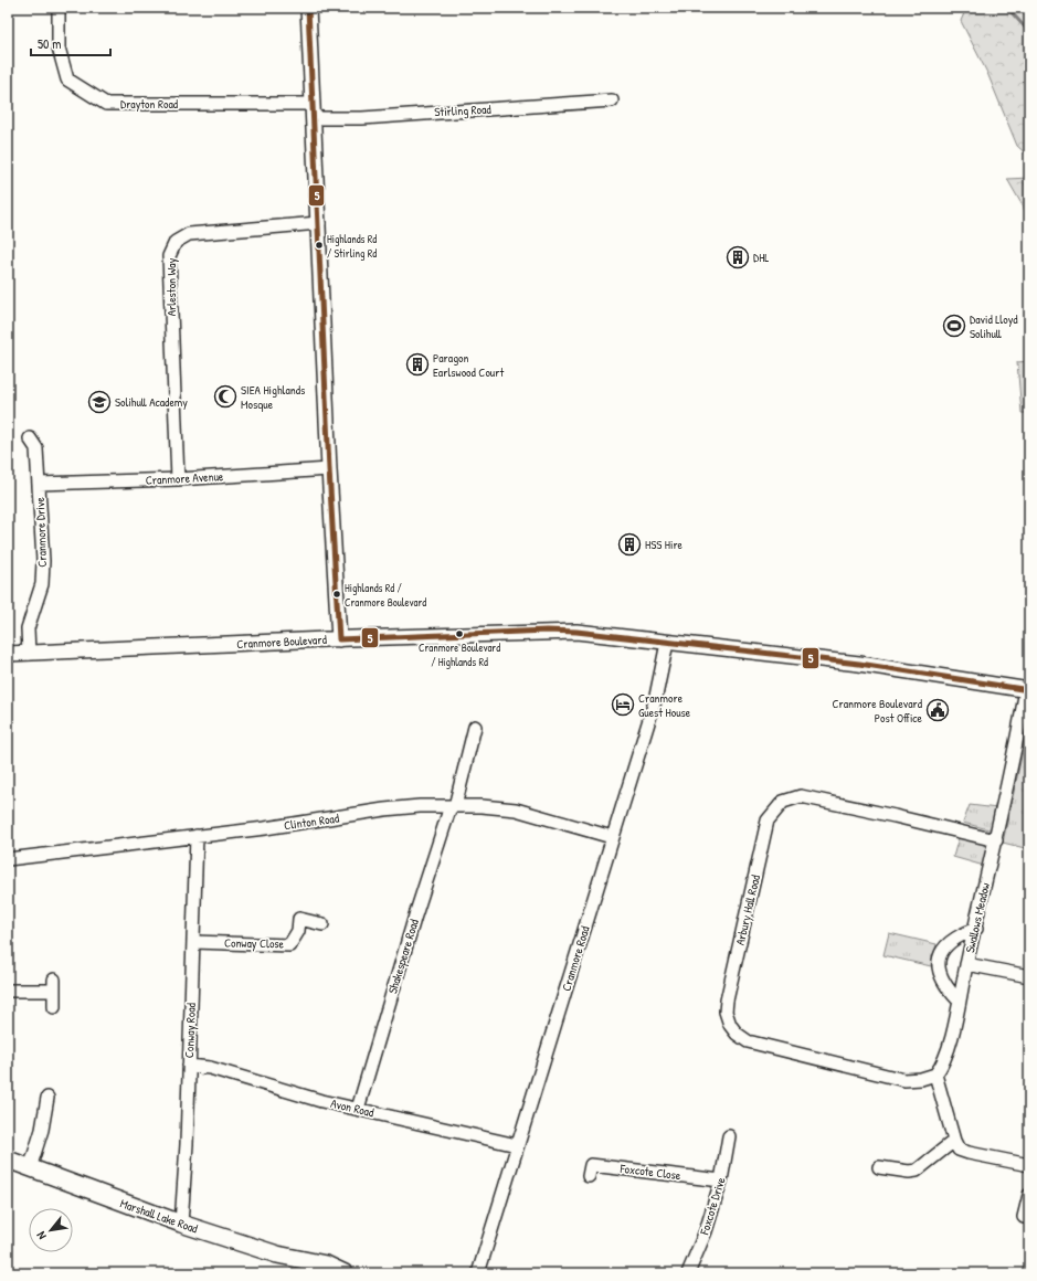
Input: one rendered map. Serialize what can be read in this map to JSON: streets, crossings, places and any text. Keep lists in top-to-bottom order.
{
  "streets": {
    "main road": ["Marshall Lake Road"],
    "street": [
      "Drayton Road",
      "Stirling Road",
      "Arleston Way",
      "Cranmore Avenue",
      "Cranmore Drive",
      "Cranmore Boulevard",
      "Clinton Road",
      "Arbury Hall Road",
      "Swallows Meadow",
      "Conway Close",
      "Shakespeare Road",
      "Cranmore Road",
      "Conway Road",
      "Avon Road",
      "Foxcote Close",
      "Foxcote Drive"
    ]
  },
  "crossings": [
    ["Drayton Road", "Stirling Road"],
    ["Arleston Way", "Cranmore Avenue"],
    ["Cranmore Avenue", "Cranmore Drive"],
    ["Cranmore Drive", "Cranmore Boulevard"],
    ["Cranmore Boulevard", "Swallows Meadow"],
    ["Cranmore Boulevard", "Cranmore Road"],
    ["Clinton Road", "Shakespeare Road"],
    ["Clinton Road", "Cranmore Road"],
    ["Clinton Road", "Conway Road"],
    ["Arbury Hall Road", "Swallows Meadow"],
    ["Conway Close", "Conway Road"],
    ["Shakespeare Road", "Avon Road"],
    ["Cranmore Road", "Avon Road"],
    ["Conway Road", "Avon Road"],
    ["Conway Road", "Marshall Lake Road"],
    ["Foxcote Close", "Foxcote Drive"]
  ],
  "places": {
    "other": ["Highlands Rd / Stirling Rd", "Highlands Rd / Cranmore Boulevard", "Cranmore Boulevard / Highlands Rd"],
    "building": ["DHL", "Paragon Earlswood Court", "HSS Hire"],
    "sports": ["David Lloyd Solihull"],
    "mosque": ["SIEA Highlands Mosque"],
    "school or university": ["Solihull Academy"],
    "hotel": ["Cranmore Guest House"],
    "public building": ["Cranmore Boulevard Post Office"]
  },
  "lines": ["transit line 5"],
  "scale_bar": "50 m",
  "north": "bottom left"
}
